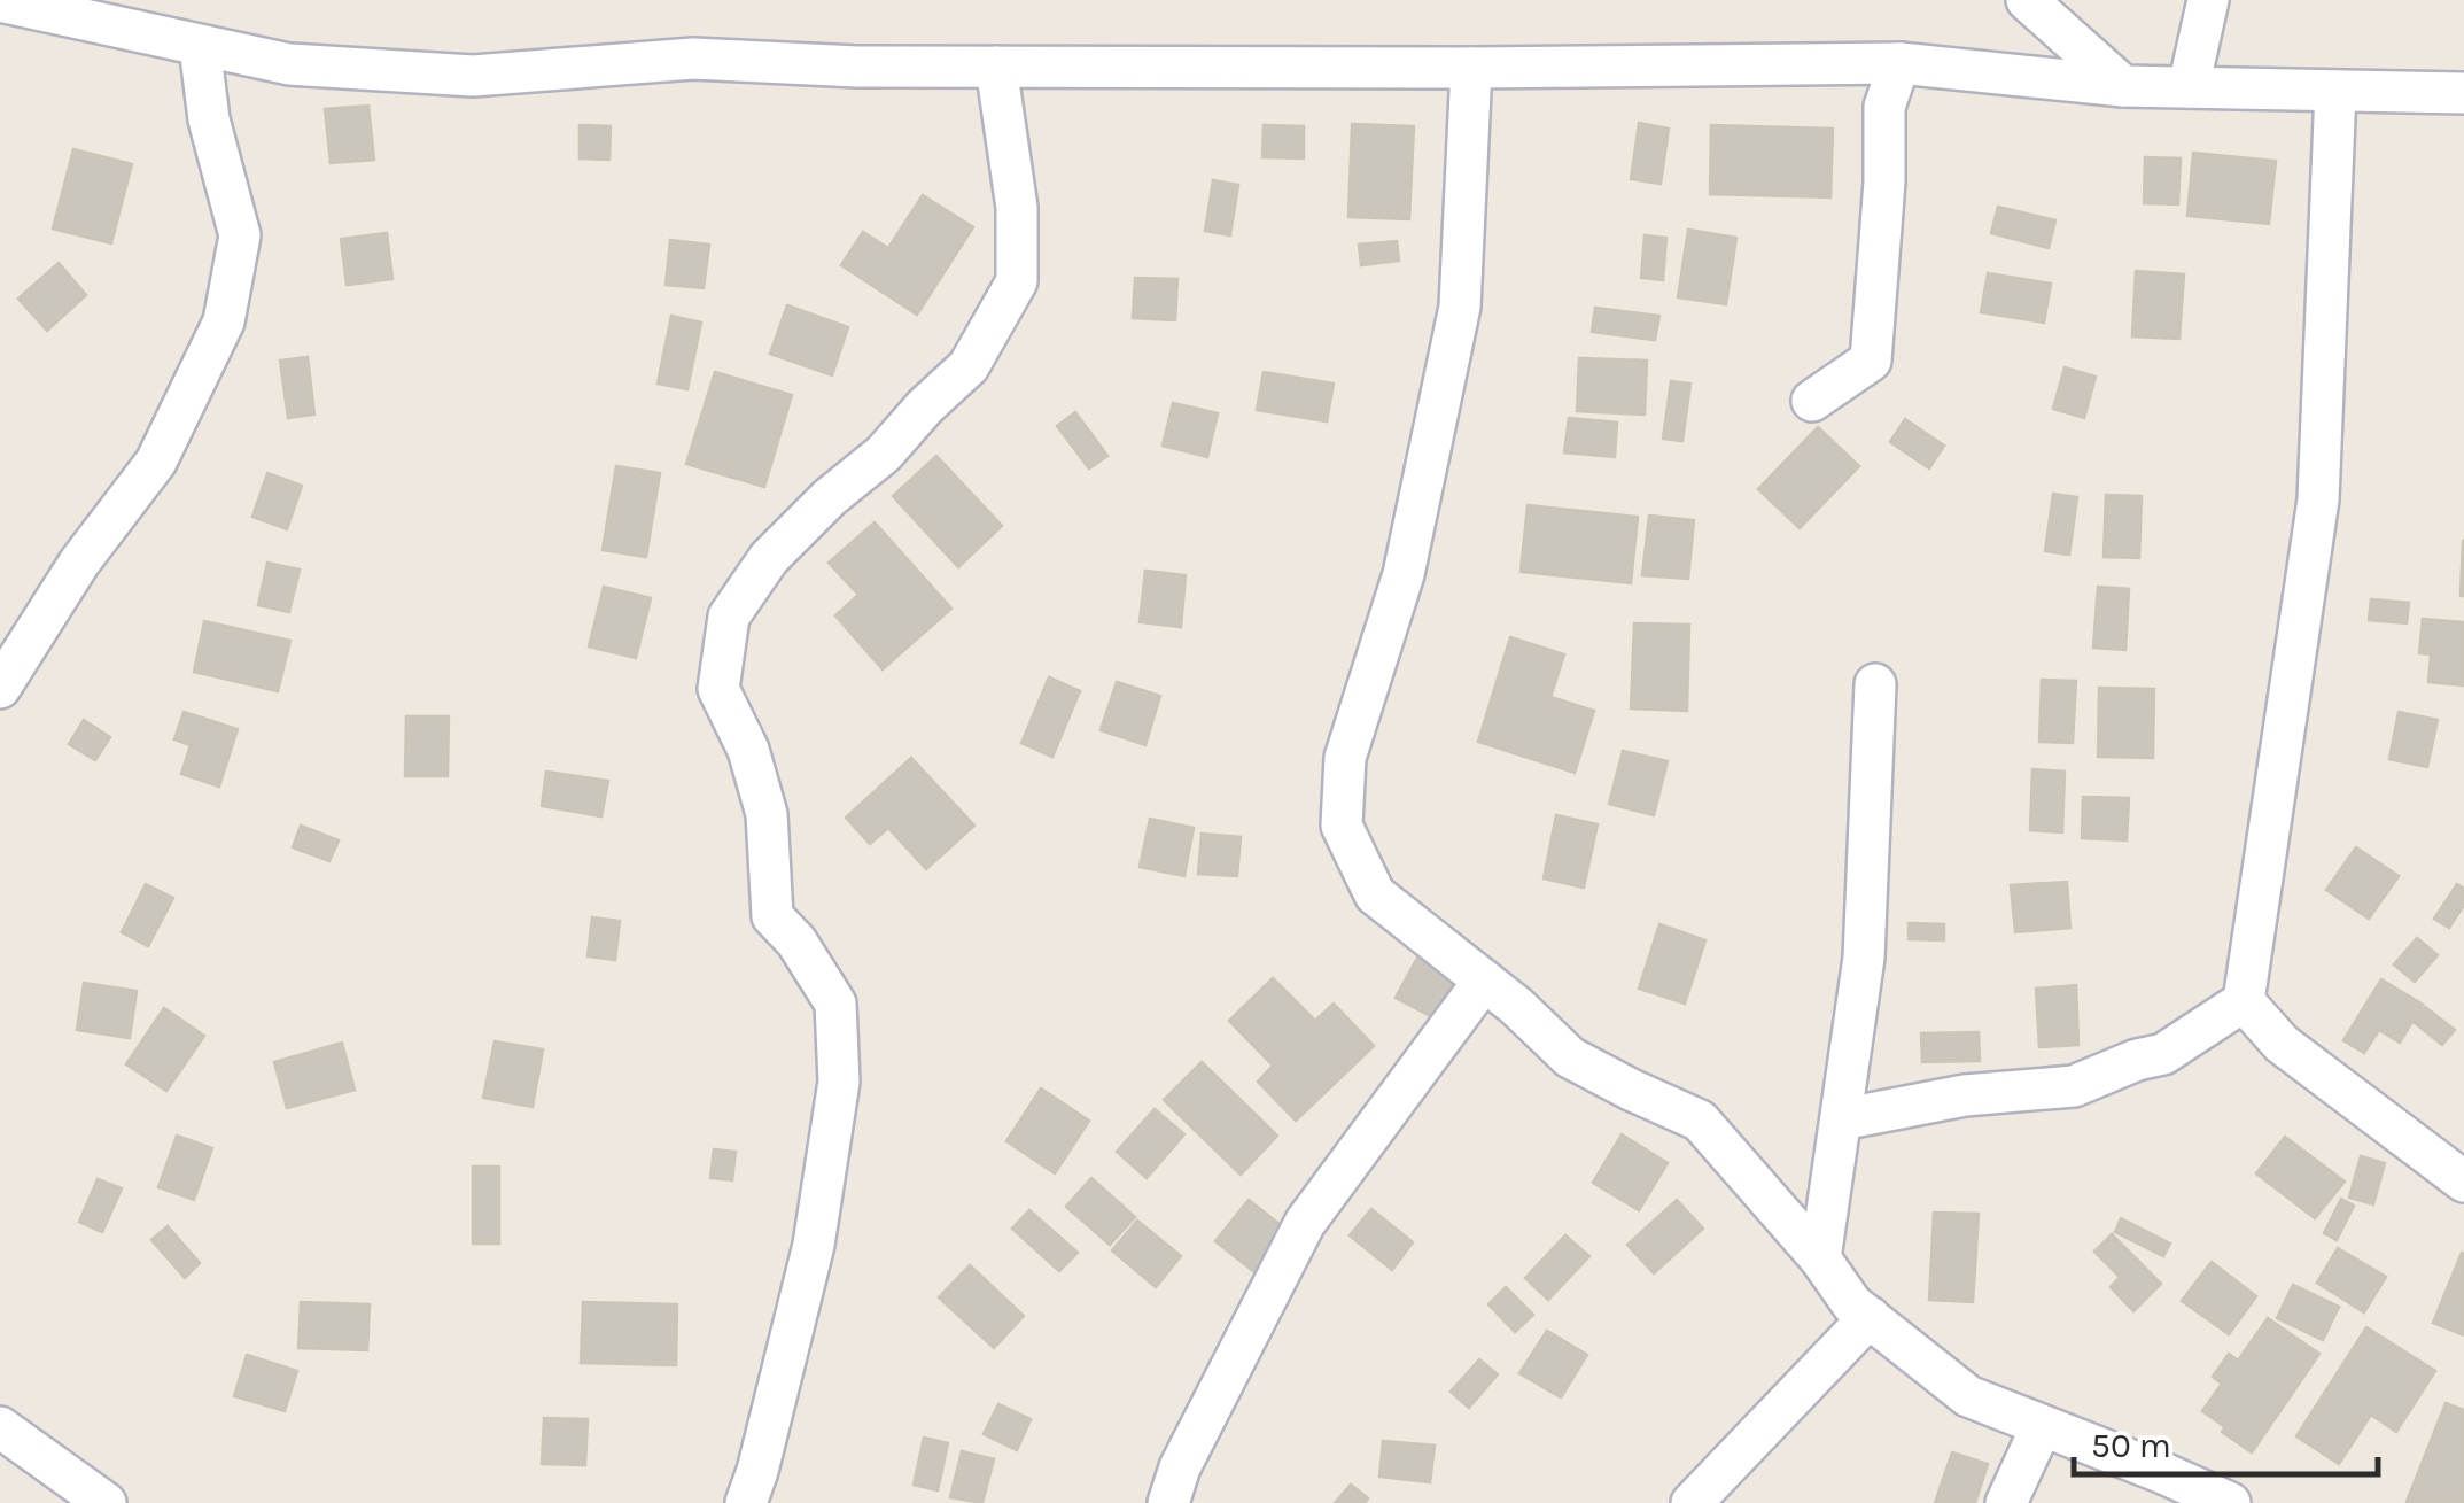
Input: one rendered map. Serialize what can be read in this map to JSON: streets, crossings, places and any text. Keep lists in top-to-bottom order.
{
  "scale_bar": "50 m"
}
